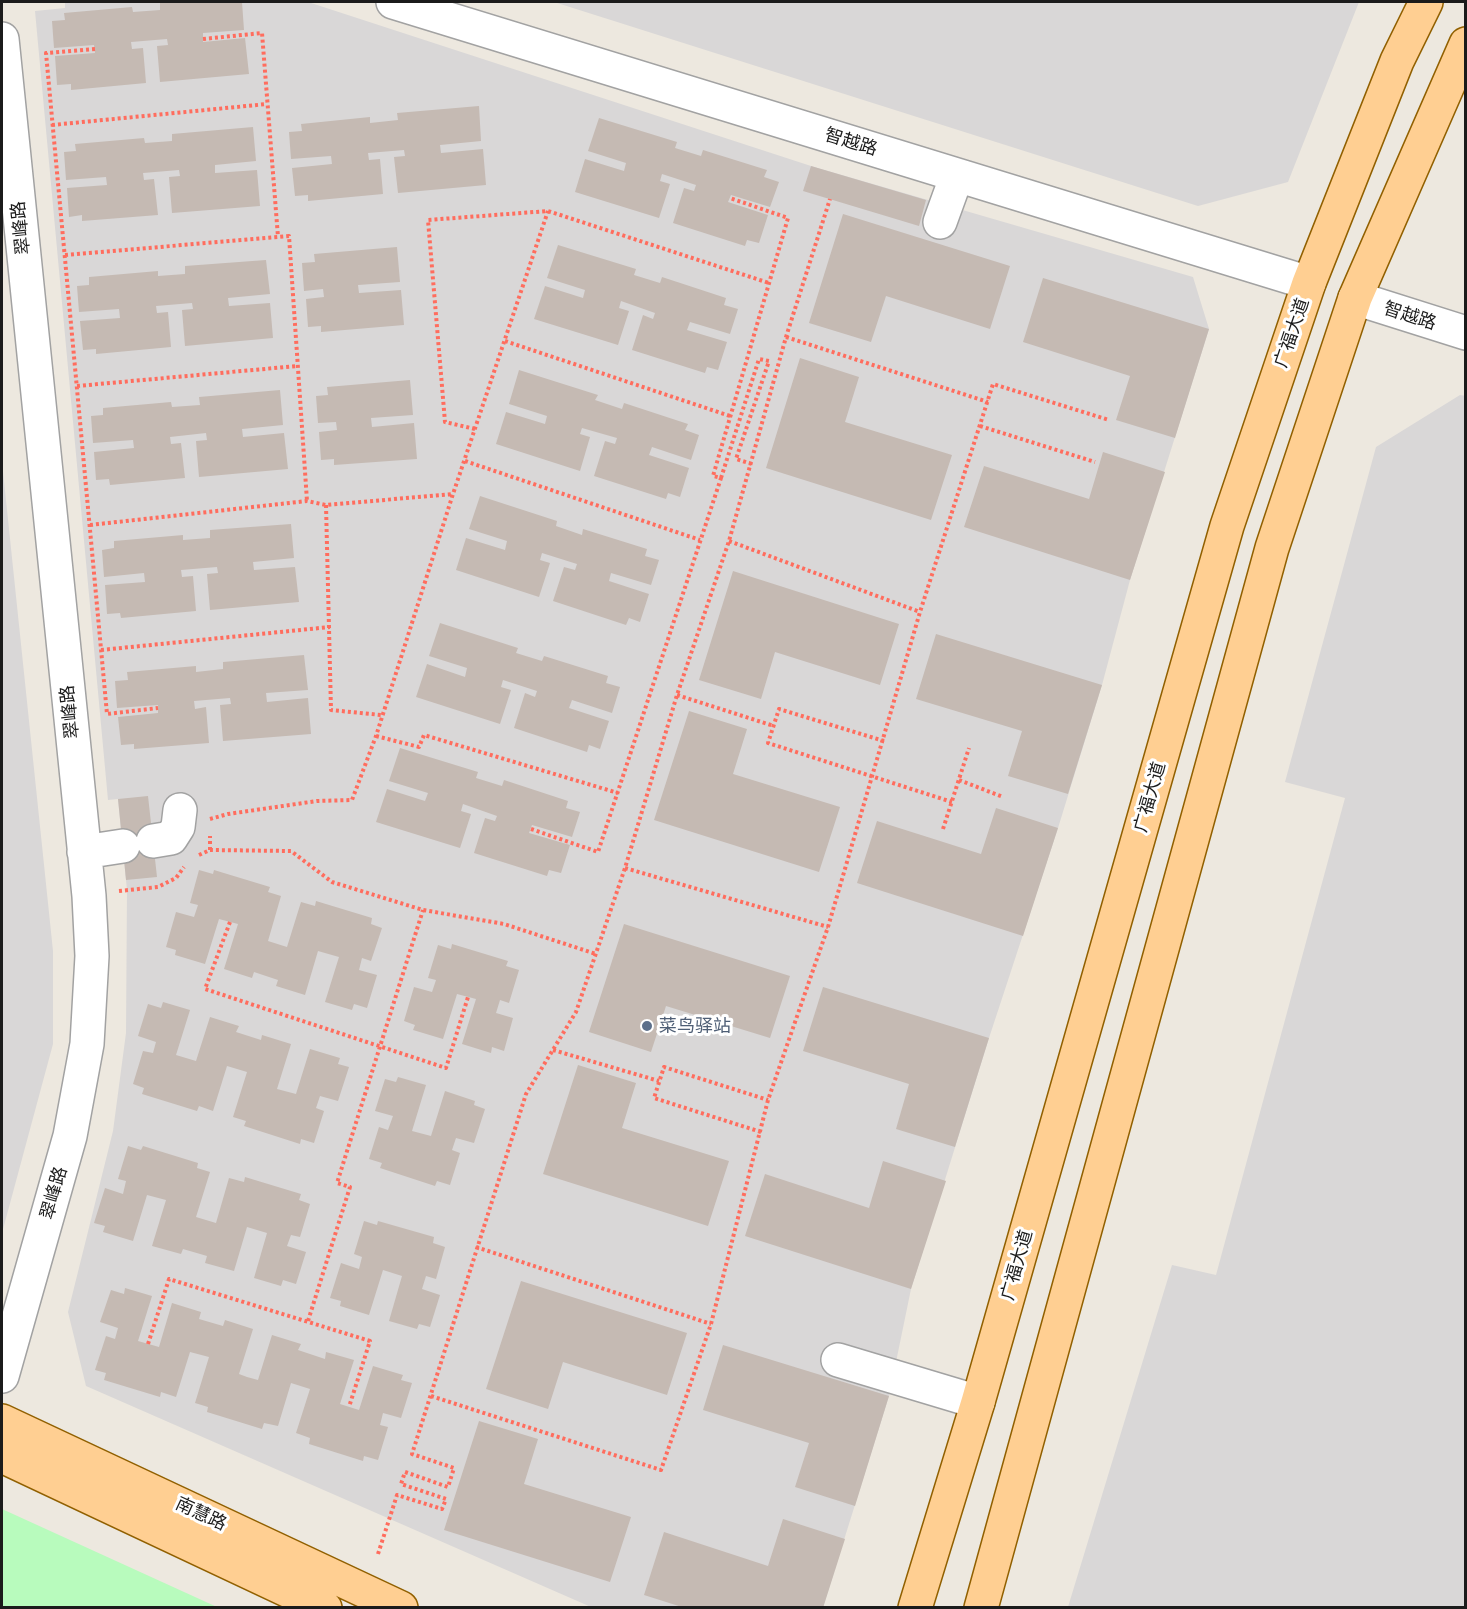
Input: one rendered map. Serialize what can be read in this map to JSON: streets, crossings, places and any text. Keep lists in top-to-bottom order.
{
  "streets": {
    "main road": ["广福大道", "南慧路"],
    "street": ["智越路", "翠峰路"]
  },
  "crossings": [
    ["智越路", "广福大道"]
  ],
  "places": ["菜鸟驿站"]
}
